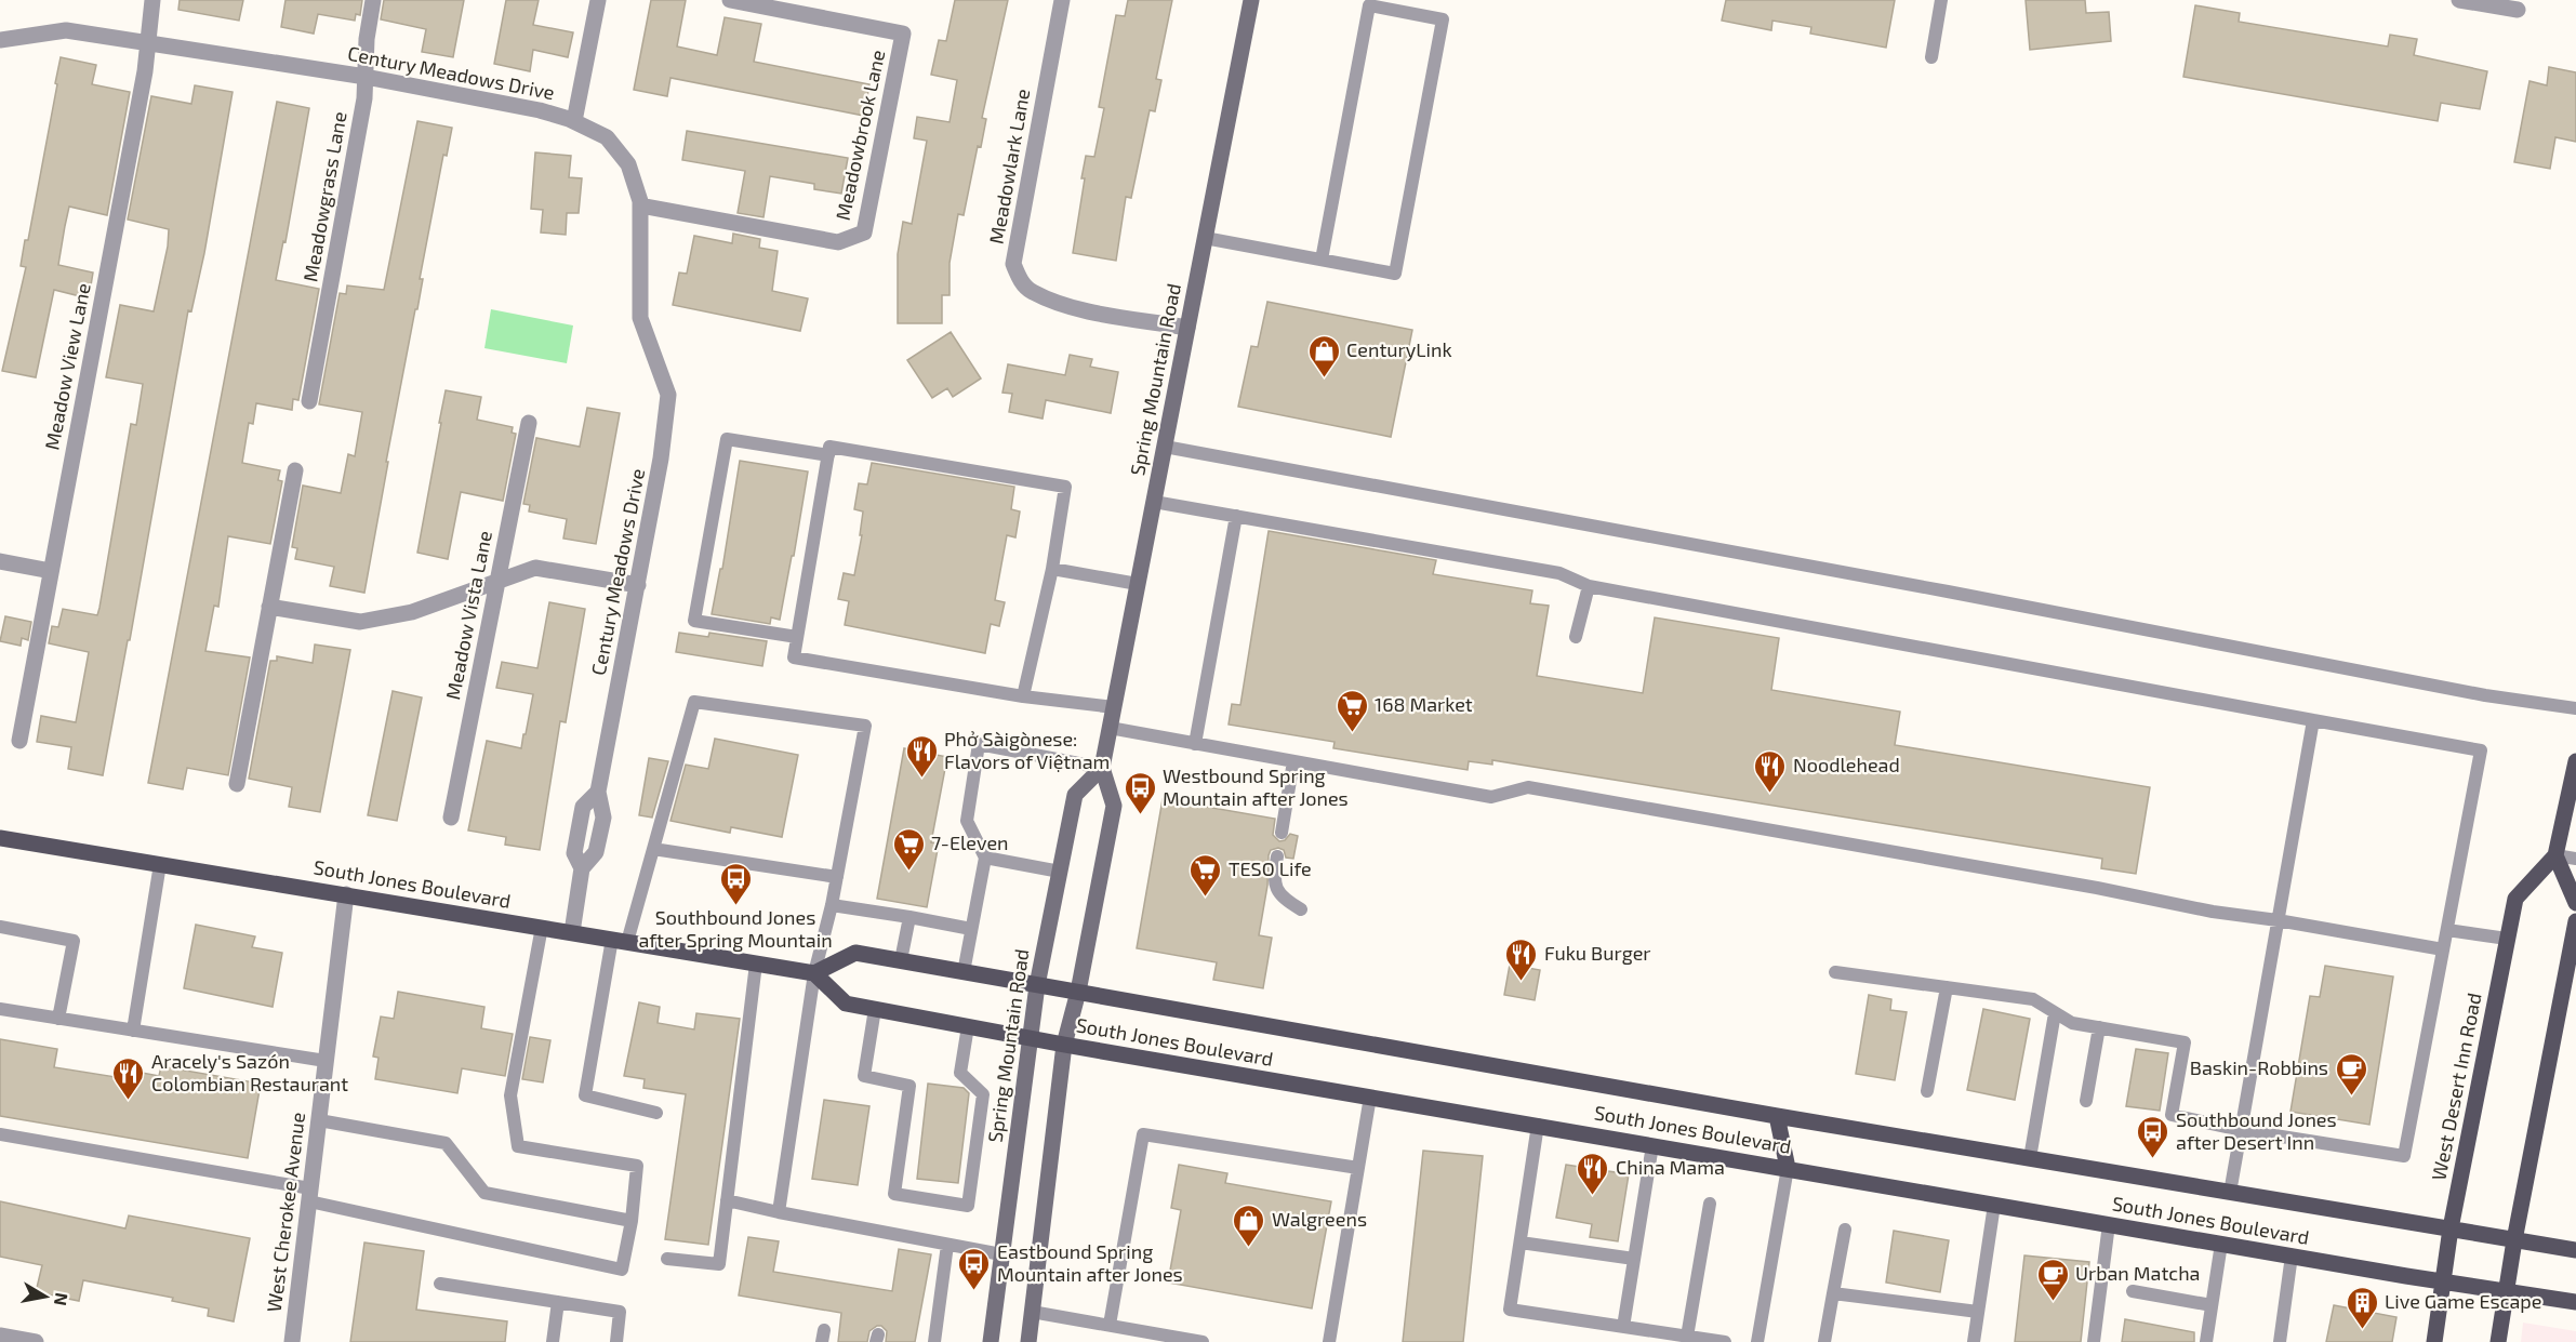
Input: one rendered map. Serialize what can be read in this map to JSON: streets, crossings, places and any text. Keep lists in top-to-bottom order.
{
  "streets": {
    "main road": ["Spring Mountain Road", "South Jones Boulevard", "West Desert Inn Road"],
    "street": [
      "Century Meadows Drive",
      "Meadowbrook Lane",
      "Meadowlark Lane",
      "Meadowgrass Lane",
      "Meadow View Lane",
      "Meadow Vista Lane",
      "West Cherokee Avenue"
    ]
  },
  "crossings": [
    ["Century Meadows Drive", "Meadowbrook Lane"],
    ["Century Meadows Drive", "Meadowgrass Lane"],
    ["Century Meadows Drive", "Meadow View Lane"],
    ["Century Meadows Drive", "South Jones Boulevard"],
    ["Meadowlark Lane", "Spring Mountain Road"],
    ["Spring Mountain Road", "South Jones Boulevard"],
    ["South Jones Boulevard", "West Desert Inn Road"],
    ["South Jones Boulevard", "West Cherokee Avenue"]
  ],
  "places": {
    "shop": ["CenturyLink", "Walgreens"],
    "supermarket": ["168 Market", "7-Eleven", "TESO Life"],
    "restaurant": [
      "Phở Sàigònese: Flavors of Việtnam",
      "Noodlehead",
      "Fuku Burger",
      "Aracely's Sazón Colombian Restaurant",
      "China Mama"
    ],
    "bus stop": [
      "Westbound Spring Mountain after Jones",
      "Southbound Jones after Spring Mountain",
      "Southbound Jones after Desert Inn",
      "Eastbound Spring Mountain after Jones"
    ],
    "cafe": ["Baskin-Robbins", "Urban Matcha"],
    "building": ["Live Game Escape"]
  },
  "north": "right"
}
